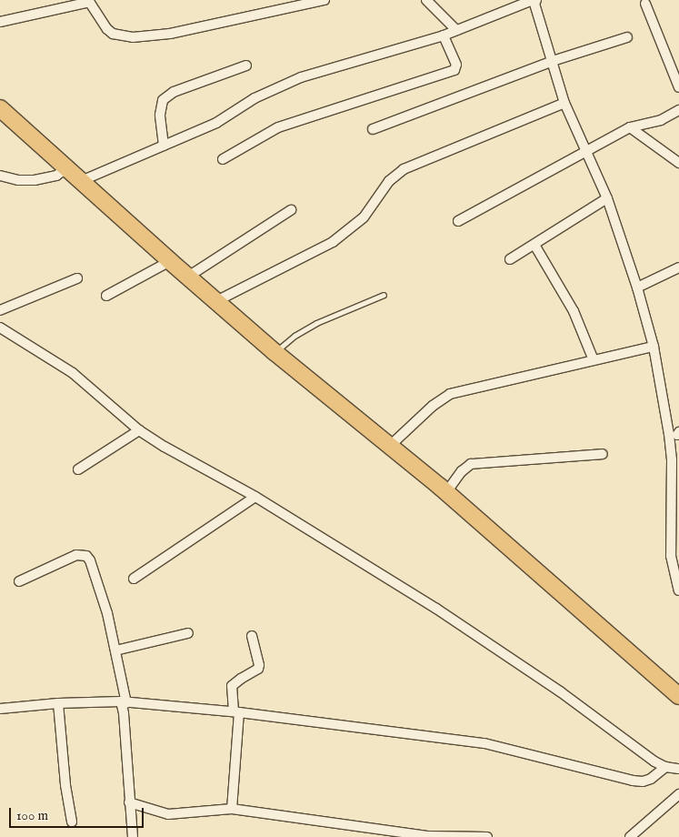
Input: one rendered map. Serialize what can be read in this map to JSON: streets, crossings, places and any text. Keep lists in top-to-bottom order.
{
  "scale_bar": "100 m"
}
